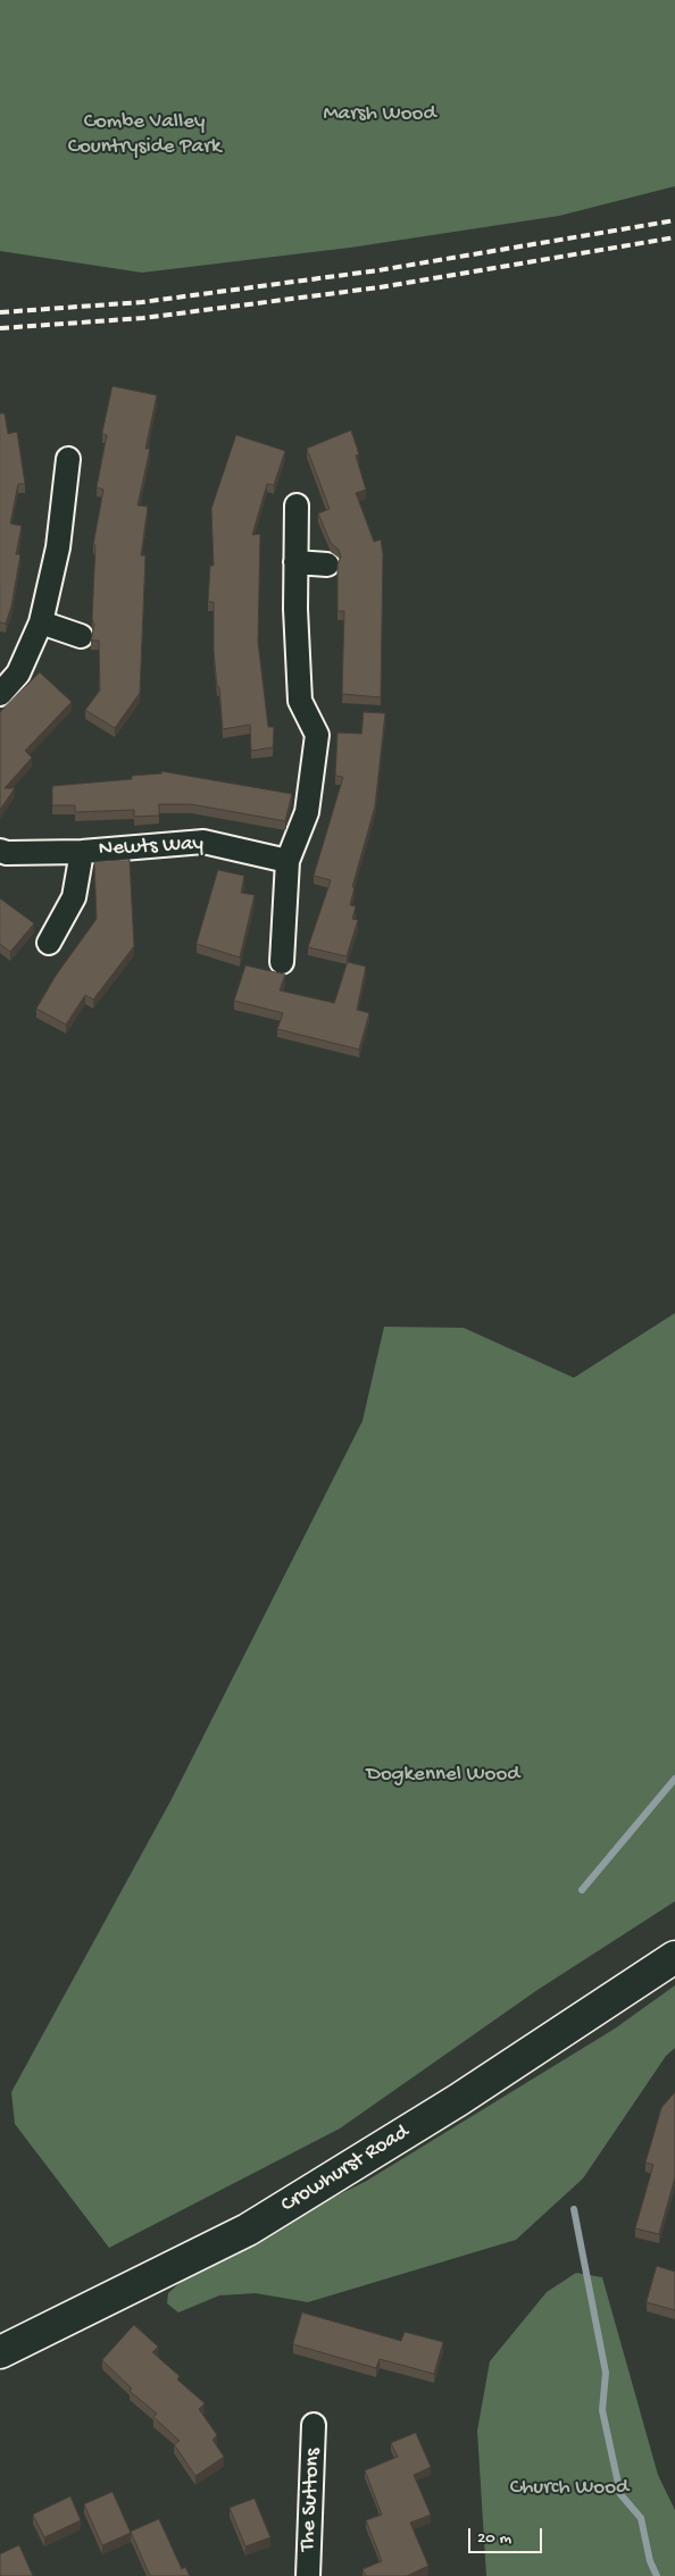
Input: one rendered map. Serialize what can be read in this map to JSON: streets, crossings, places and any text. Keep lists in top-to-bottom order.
{
  "streets": {
    "main road": ["Crowhurst Road"],
    "street": ["Newts Way", "The Suttons"]
  },
  "parks": [
    "Marsh Wood",
    "Combe Valley Countryside Park",
    "Dogkennel Wood",
    "Church Wood"
  ],
  "scale_bar": "20 m"
}
